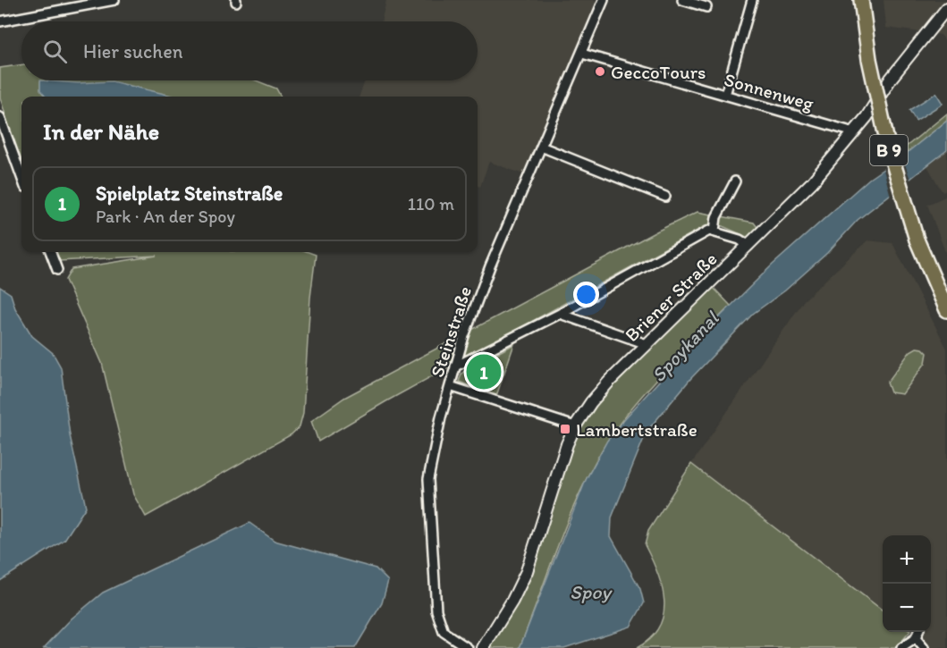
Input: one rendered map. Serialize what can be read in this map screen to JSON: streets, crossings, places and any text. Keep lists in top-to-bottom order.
{
  "streets": {
    "main road": ["B 9"],
    "street": ["Sonnenweg", "Briener Straße", "Steinstraße"]
  },
  "crossings": [
    ["Sonnenweg", "Briener Straße"],
    ["Sonnenweg", "Steinstraße"]
  ],
  "water": ["Spoykanal", "Spoy"],
  "places": {
    "other": ["GeccoTours"],
    "transit": ["Lambertstraße"]
  },
  "page": {
    "search": "Hier suchen",
    "heading": "In der Nähe",
    "list": [
      {
        "mark": "1",
        "name": "Spielplatz Steinstraße",
        "note": "Park · An der Spoy",
        "value": "110 m"
      }
    ],
    "pins": "1",
    "map_buttons": ["+", "−"]
  }
}
